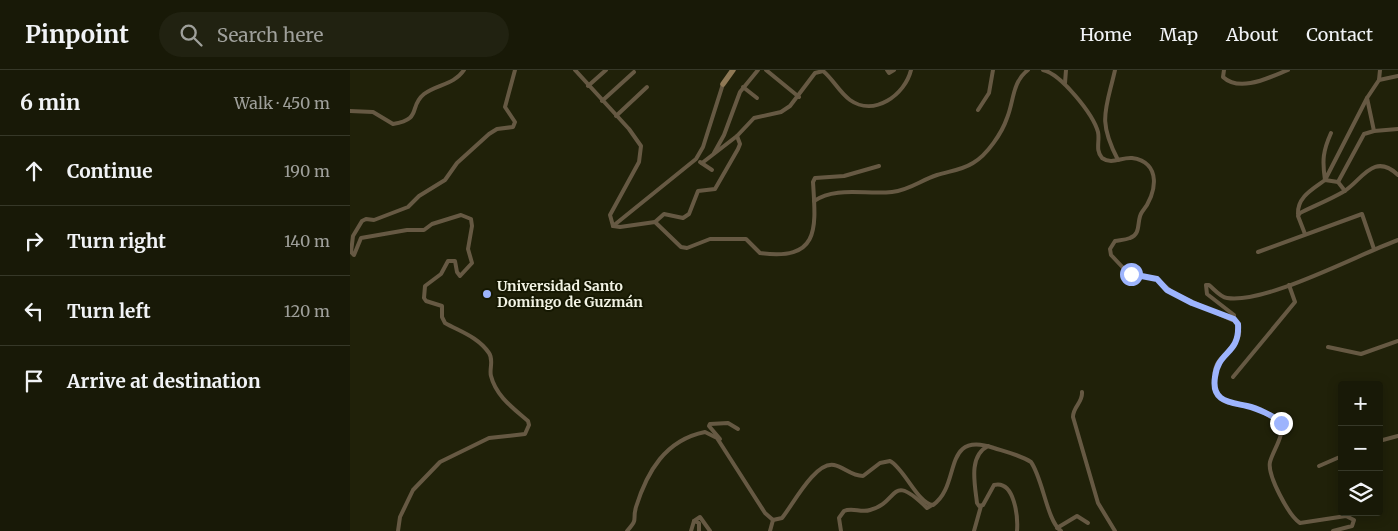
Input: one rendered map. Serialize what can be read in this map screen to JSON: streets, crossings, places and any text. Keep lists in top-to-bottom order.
{
  "places": ["Universidad Santo Domingo de Guzmán"],
  "page": {
    "header": "Pinpoint",
    "search": "Search here",
    "nav": [
      "Home",
      "Map",
      "About",
      "Contact"
    ],
    "heading": ["6 min", "Walk · 450 m"],
    "list": [
      ["Continue", "190 m"],
      ["Turn right", "140 m"],
      ["Turn left", "120 m"],
      "Arrive at destination"
    ],
    "map_buttons": ["+", "−"]
  }
}
